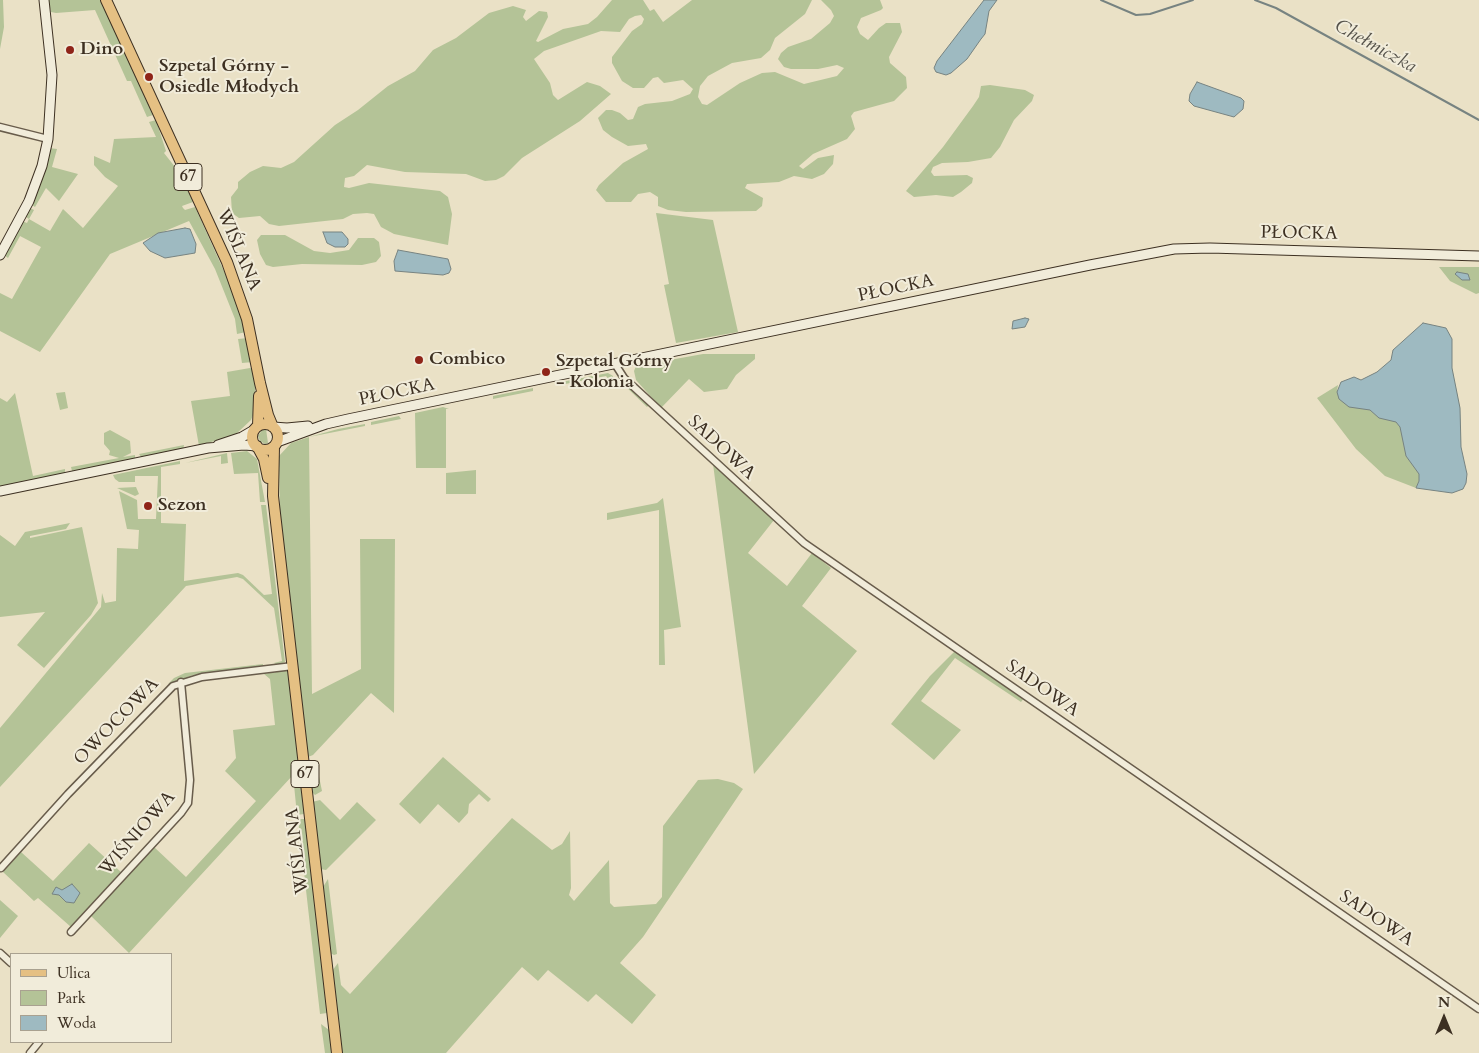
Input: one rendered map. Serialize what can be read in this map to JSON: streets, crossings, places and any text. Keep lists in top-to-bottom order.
{
  "streets": {
    "main road": ["67", "PŁOCKA", "WIŚLANA"],
    "street": ["SADOWA", "OWOCOWA", "WIŚNIOWA"]
  },
  "crossings": [
    ["67", "PŁOCKA"],
    ["67", "WIŚLANA"],
    ["PŁOCKA", "WIŚLANA"],
    ["PŁOCKA", "SADOWA"],
    ["WIŚLANA", "OWOCOWA"],
    ["OWOCOWA", "WIŚNIOWA"]
  ],
  "water": ["Chełmiczka"],
  "places": [
    "Dino",
    "Szpetal Górny - Osiedle Młodych",
    "Combico",
    "Szpetal Górny - Kolonia",
    "Sezon"
  ],
  "legend": ["Ulica", "Park", "Woda"],
  "north": "top"
}
